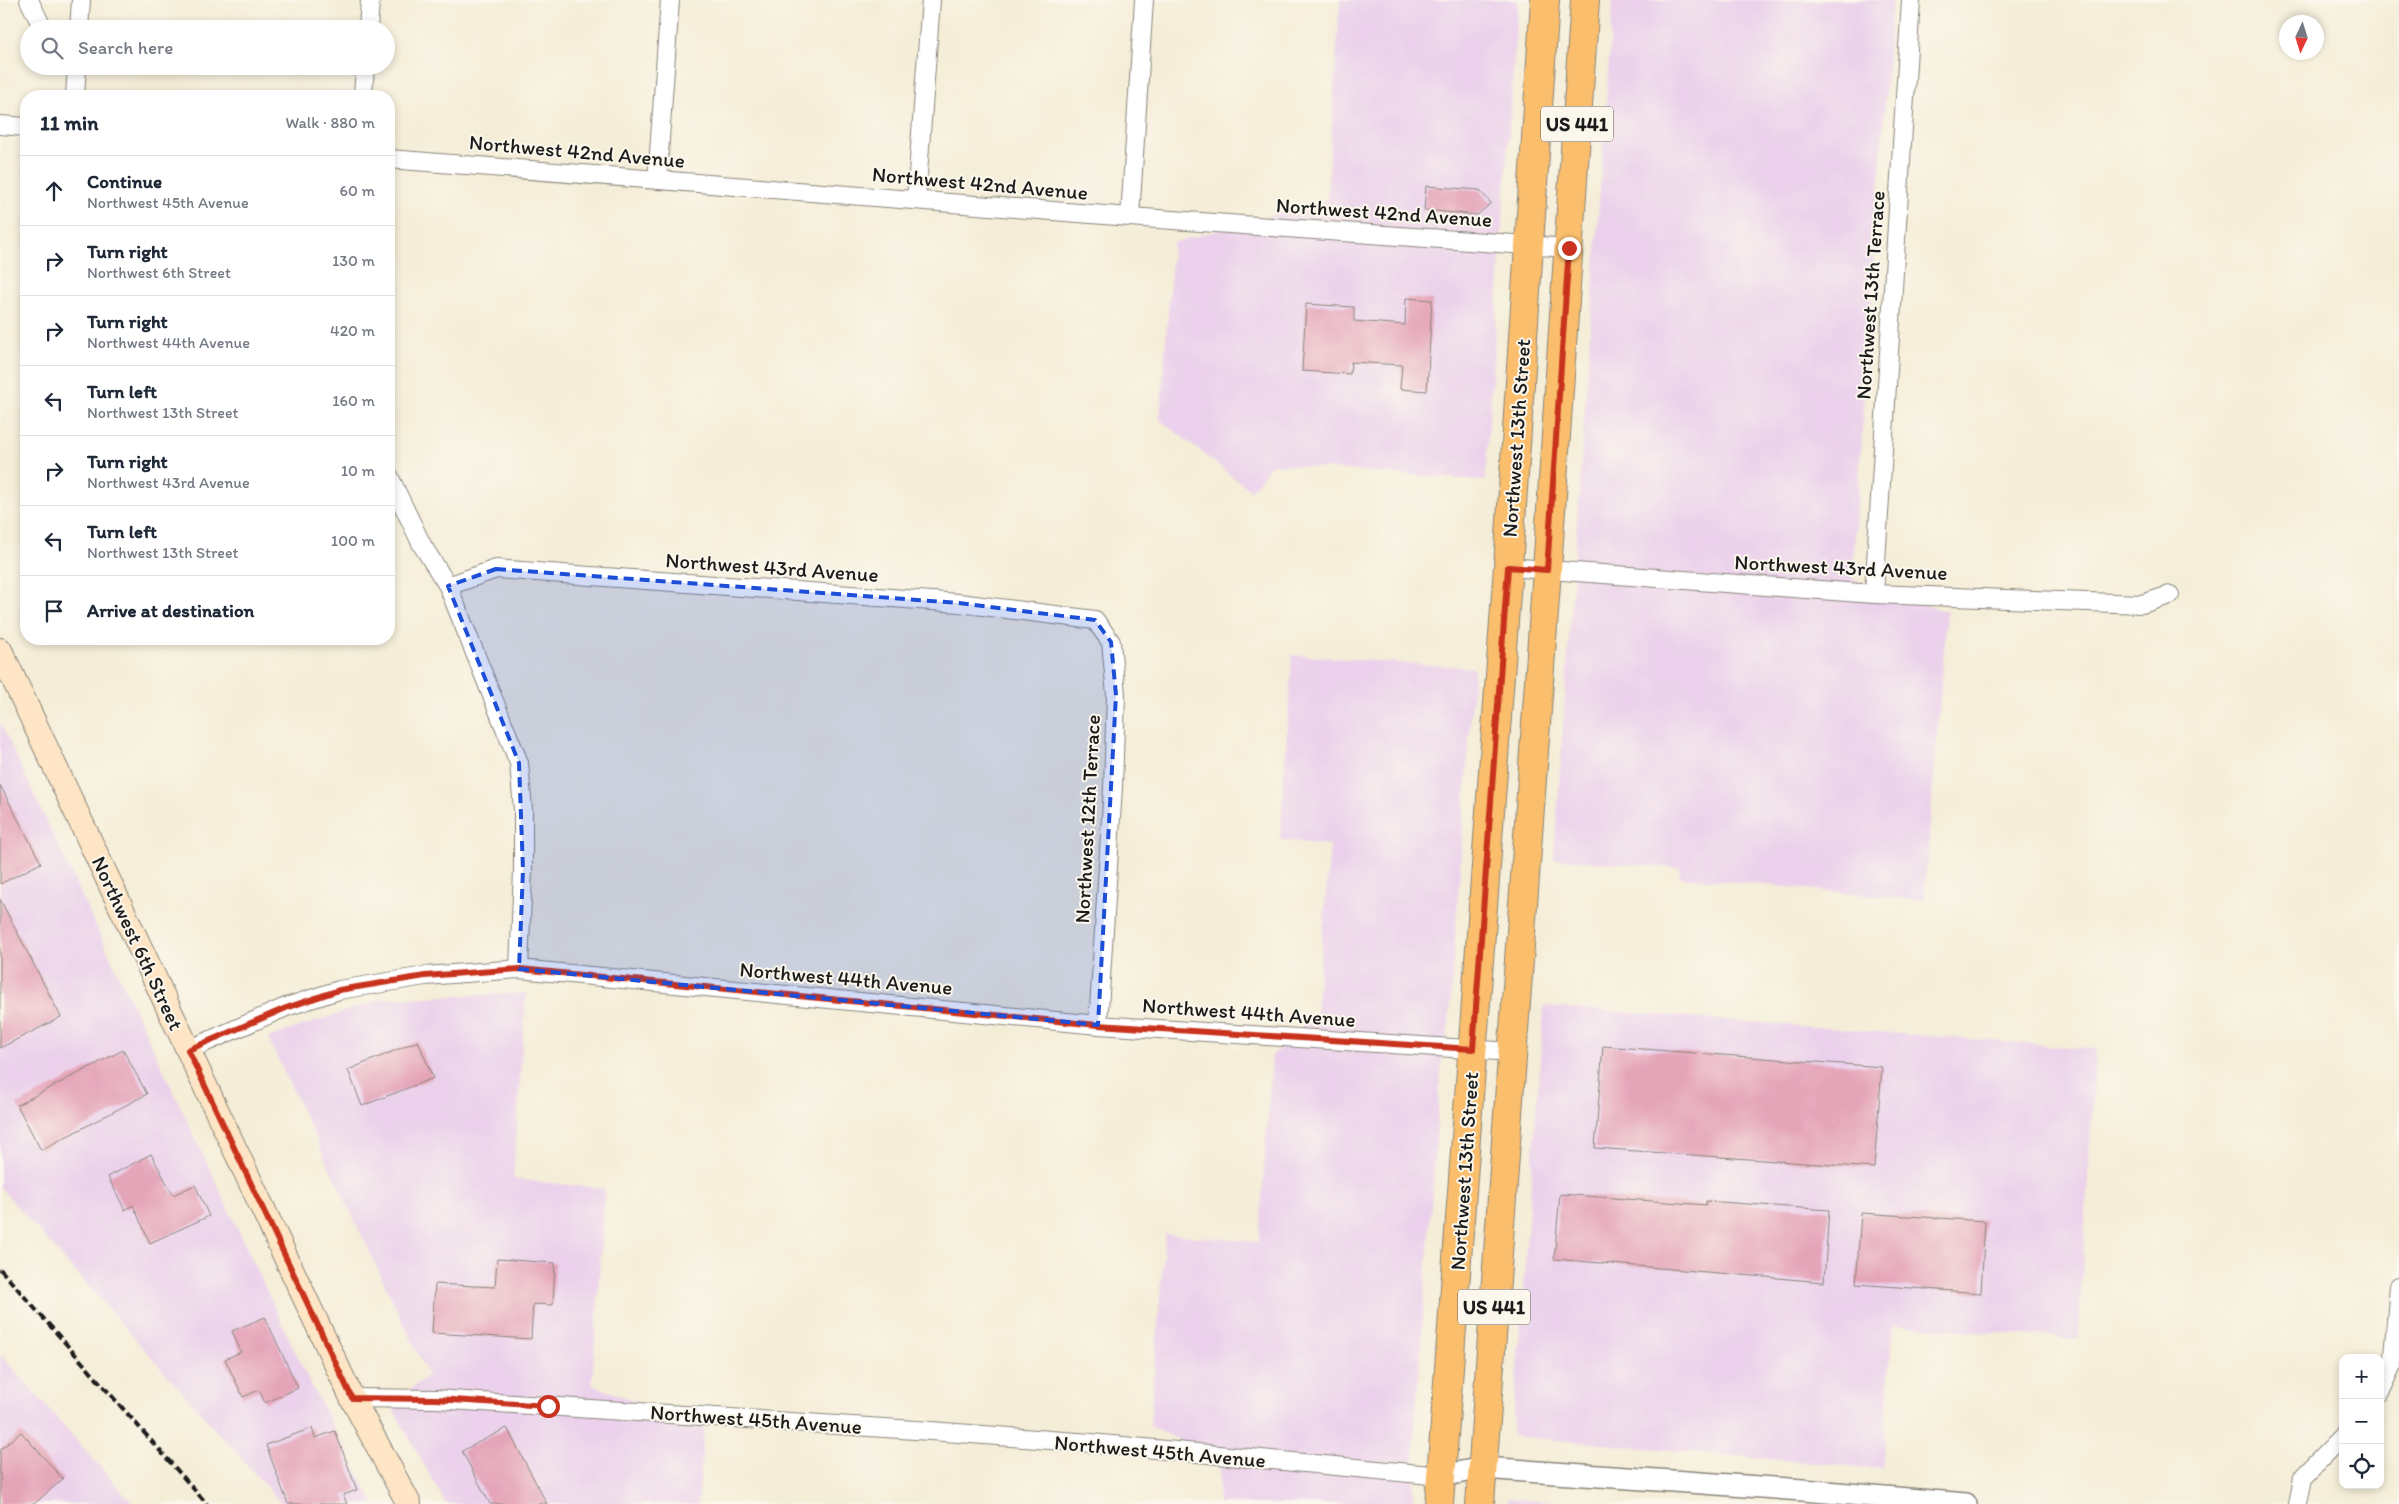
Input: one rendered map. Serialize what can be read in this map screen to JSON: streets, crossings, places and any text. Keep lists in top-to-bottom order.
{
  "streets": {
    "main road": ["US 441", "Northwest 13th Street", "Northwest 6th Street"],
    "street": [
      "Northwest 42nd Avenue",
      "Northwest 13th Terrace",
      "Northwest 43rd Avenue",
      "Northwest 12th Terrace",
      "Northwest 44th Avenue",
      "Northwest 45th Avenue"
    ]
  },
  "crossings": [
    ["Northwest 42nd Avenue", "Northwest 13th Street"],
    ["Northwest 13th Terrace", "Northwest 43rd Avenue"],
    ["Northwest 13th Street", "Northwest 43rd Avenue"],
    ["Northwest 13th Street", "Northwest 44th Avenue"],
    ["Northwest 13th Street", "Northwest 45th Avenue"],
    ["Northwest 43rd Avenue", "Northwest 12th Terrace"],
    ["Northwest 12th Terrace", "Northwest 44th Avenue"],
    ["Northwest 6th Street", "Northwest 44th Avenue"],
    ["Northwest 6th Street", "Northwest 45th Avenue"]
  ],
  "north": "bottom",
  "page": {
    "search": "Search here",
    "heading": ["11 min", "Walk · 880 m"],
    "list": [
      ["Continue", "Northwest 45th Avenue", "60 m"],
      ["Turn right", "Northwest 6th Street", "130 m"],
      ["Turn right", "Northwest 44th Avenue", "420 m"],
      ["Turn left", "Northwest 13th Street", "160 m"],
      ["Turn right", "Northwest 43rd Avenue", "10 m"],
      ["Turn left", "Northwest 13th Street", "100 m"],
      "Arrive at destination"
    ],
    "map_buttons": ["+", "−"]
  }
}
